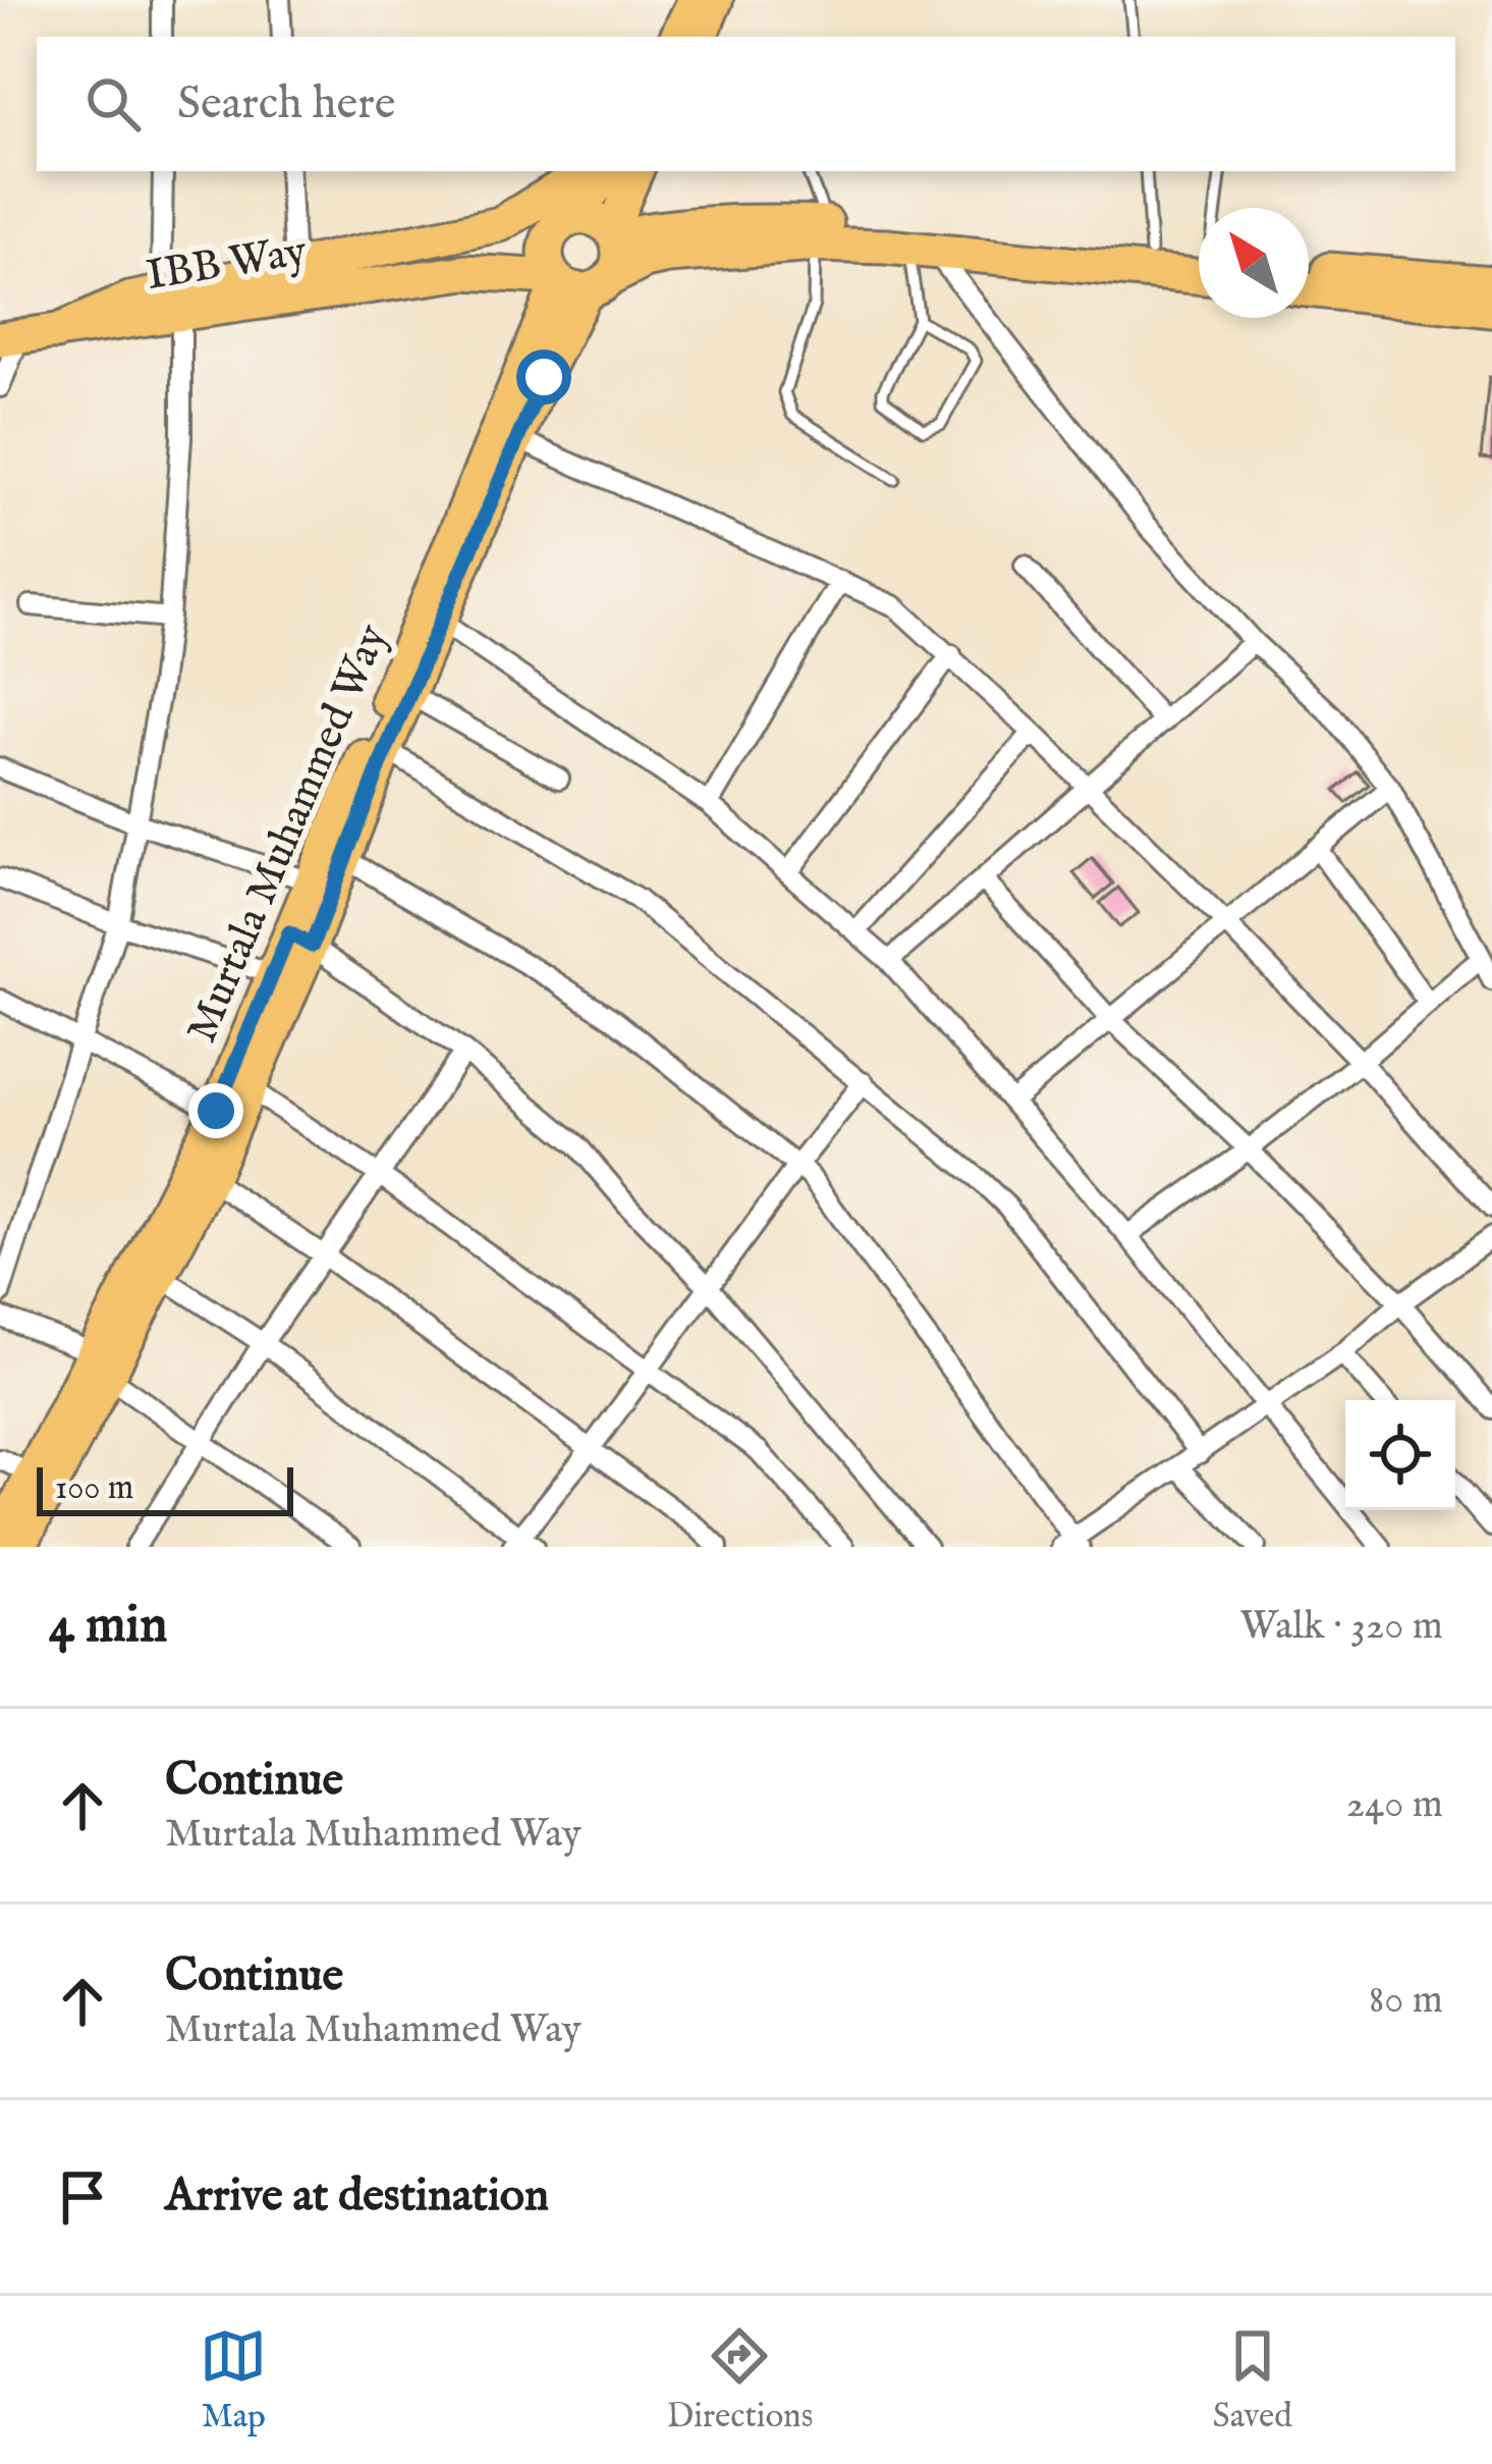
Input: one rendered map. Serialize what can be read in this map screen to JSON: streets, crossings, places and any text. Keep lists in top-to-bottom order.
{
  "streets": {
    "highway": ["IBB Way"],
    "main road": ["Murtala Muhammed Way"]
  },
  "crossings": [
    ["IBB Way", "Murtala Muhammed Way"]
  ],
  "scale_bar": "100 m",
  "north": "top left",
  "page": {
    "search": "Search here",
    "scale": "100 m",
    "heading": ["4 min", "Walk · 320 m"],
    "list": [
      ["Continue", "Murtala Muhammed Way", "240 m"],
      ["Continue", "Murtala Muhammed Way", "80 m"],
      "Arrive at destination"
    ],
    "nav": ["Map", "Directions", "Saved"]
  }
}
